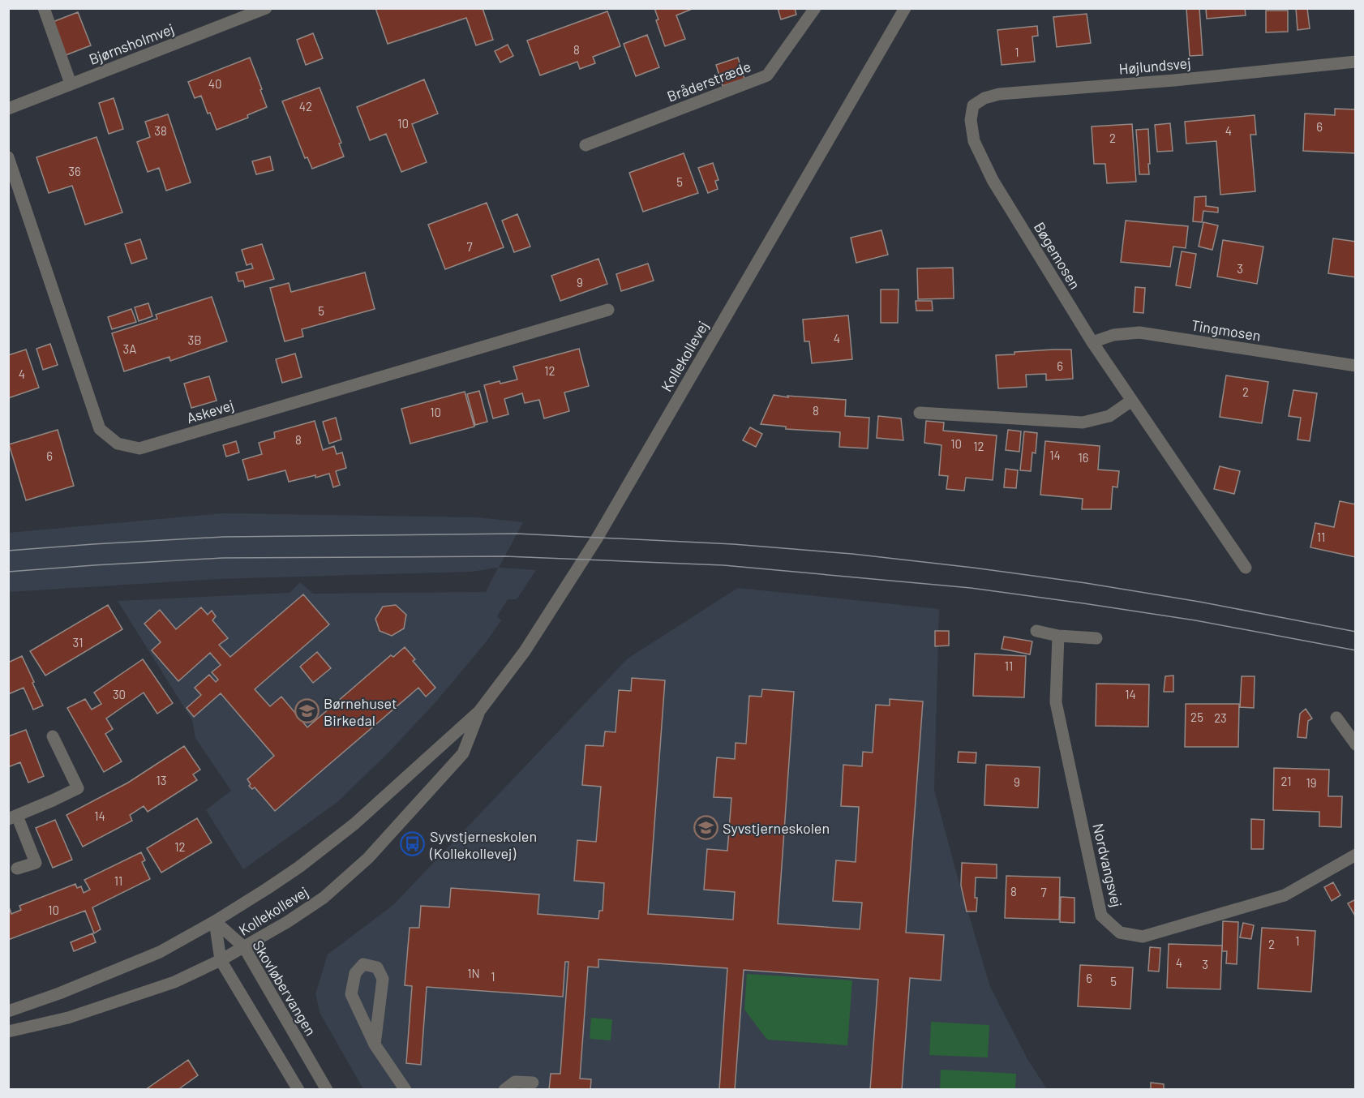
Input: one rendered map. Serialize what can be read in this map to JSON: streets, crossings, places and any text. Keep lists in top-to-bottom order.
{
  "streets": {
    "street": [
      "Bjørnsholmvej",
      "Højlundsvej",
      "Bråderstræde",
      "Bøgemosen",
      "Tingmosen",
      "Kollekollevej",
      "Askevej",
      "Nordvangsvej",
      "Skovløbervangen"
    ]
  },
  "crossings": [
    ["Højlundsvej", "Bøgemosen"],
    ["Bøgemosen", "Tingmosen"],
    ["Kollekollevej", "Skovløbervangen"]
  ],
  "places": {
    "school or university": ["Børnehuset Birkedal", "Syvstjerneskolen"],
    "bus stop": ["Syvstjerneskolen (Kollekollevej)"]
  },
  "house_numbers": [
    "8",
    "1",
    "40",
    "42",
    "10",
    "6",
    "38",
    "4",
    "2",
    "36",
    "5",
    "7",
    "3",
    "9",
    "5",
    "4",
    "3B",
    "3A",
    "6",
    "12",
    "4",
    "2",
    "8",
    "10",
    "8",
    "10",
    "12",
    "14",
    "6",
    "16",
    "11",
    "31",
    "11",
    "30",
    "14",
    "25",
    "23",
    "13",
    "21",
    "9",
    "19",
    "14",
    "12",
    "11",
    "8",
    "7",
    "10",
    "1",
    "2",
    "4",
    "3",
    "1N",
    "1",
    "6",
    "5"
  ]
}
